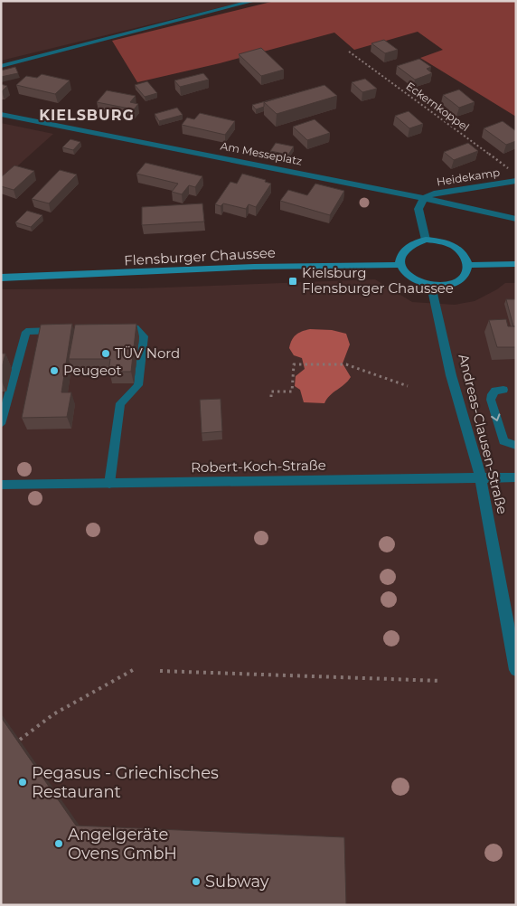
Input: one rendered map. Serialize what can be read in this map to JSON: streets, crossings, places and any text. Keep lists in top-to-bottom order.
{
  "streets": {
    "main road": ["Flensburger Chaussee"],
    "street": [
      "Am Messeplatz",
      "Heidekamp",
      "Andreas-Clausen-Straße",
      "Robert-Koch-Straße"
    ],
    "path": ["Eckernkoppel"]
  },
  "crossings": [
    ["Am Messeplatz", "Heidekamp"],
    ["Flensburger Chaussee", "Andreas-Clausen-Straße"],
    ["Andreas-Clausen-Straße", "Robert-Koch-Straße"]
  ],
  "districts": ["KIELSBURG"],
  "places": {
    "transit": ["Kielsburg Flensburger Chaussee"],
    "other": [
      "TÜV Nord",
      "Peugeot",
      "Pegasus - Griechisches Restaurant",
      "Angelgeräte Ovens GmbH",
      "Subway"
    ]
  }
}
